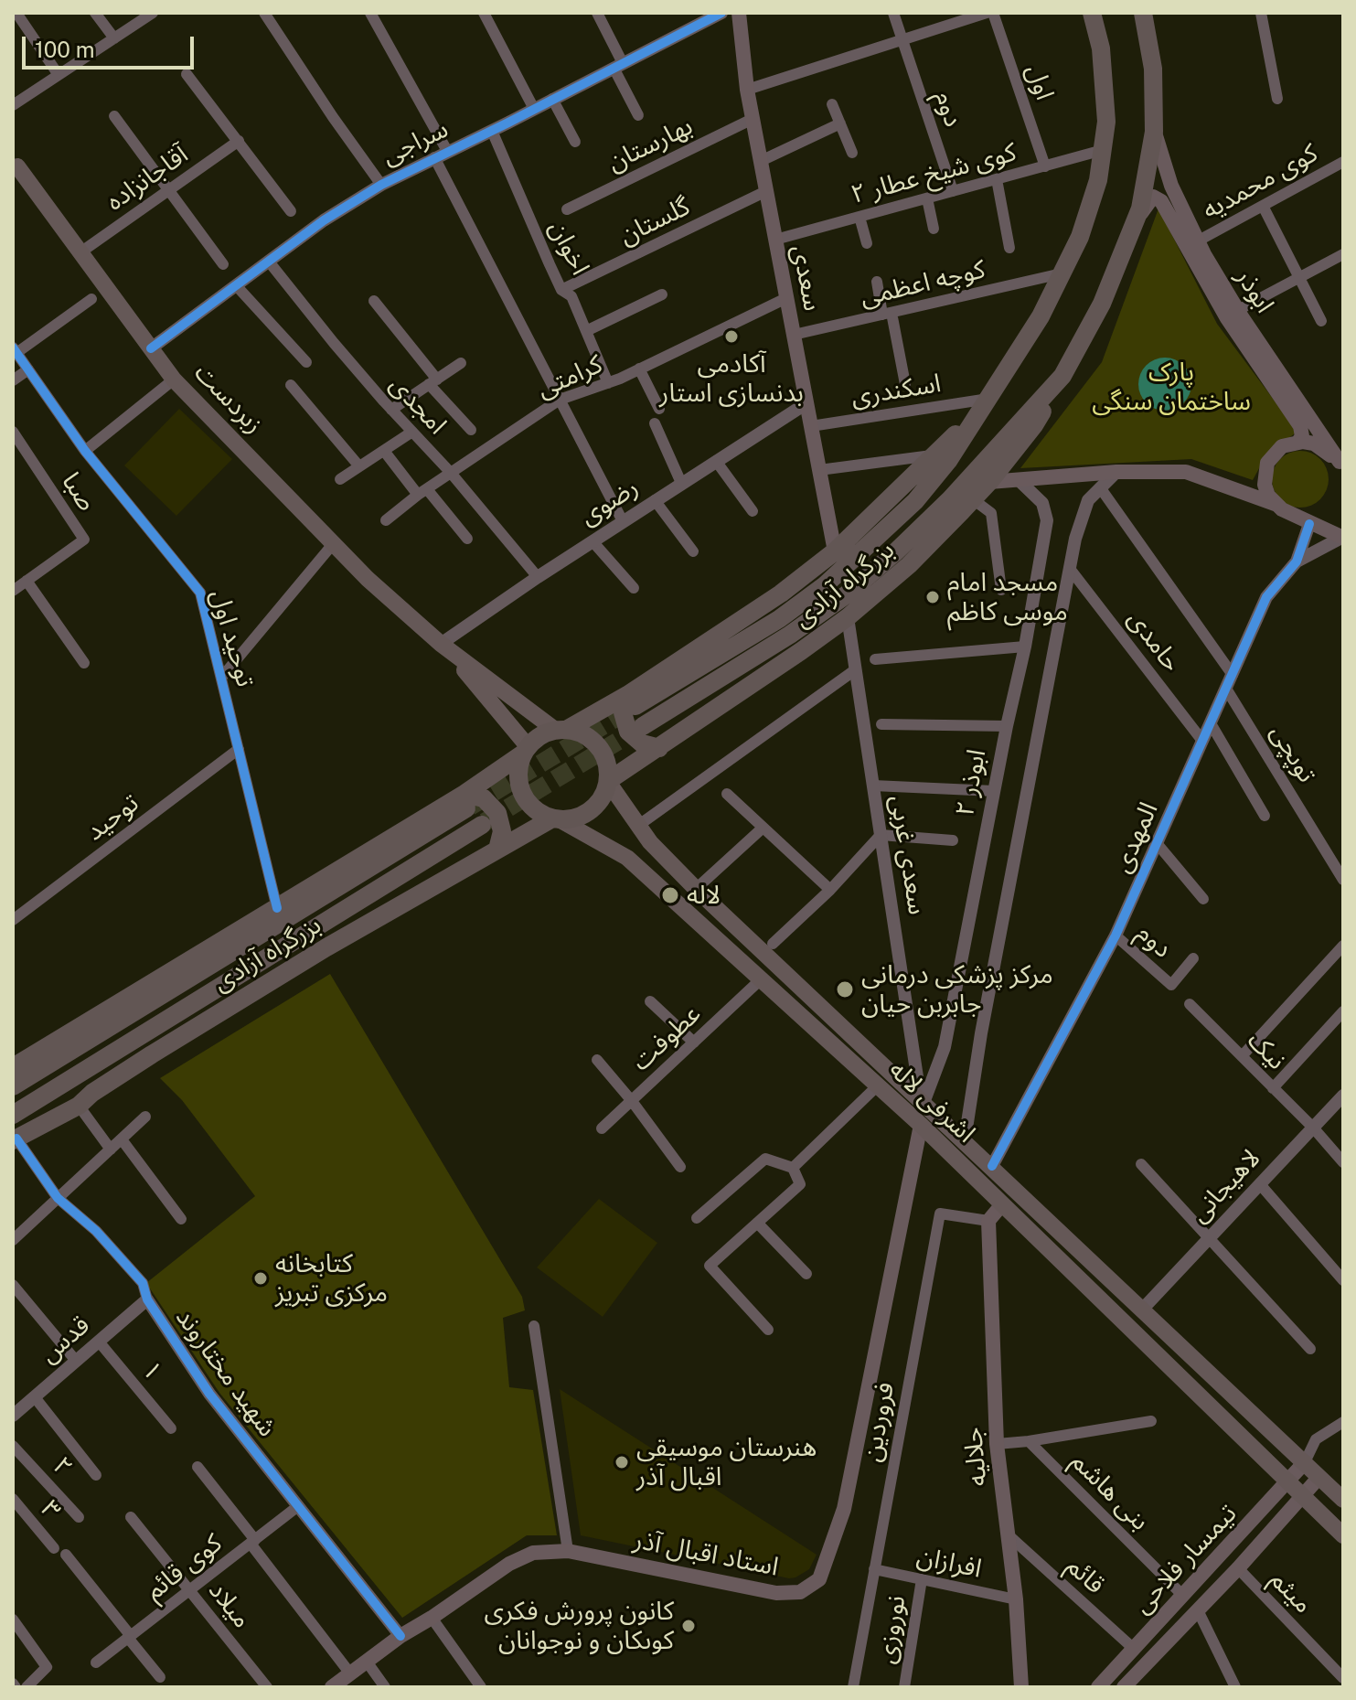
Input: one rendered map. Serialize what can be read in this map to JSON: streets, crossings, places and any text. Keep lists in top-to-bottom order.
{
  "streets": {
    "highway": ["بزرگراه آزادی"],
    "main road": [
      "سعدی",
      "ابوذر",
      "زبردست",
      "اشرفی لاله",
      "جلالیه",
      "استاد اقبال آذر",
      "تیمسار فلاحی"
    ],
    "street": [
      "اول",
      "دوم",
      "سراجی",
      "بهارستان",
      "کوی شیخ عطار ۲",
      "آقاجانزاده",
      "کوی محمدیه",
      "گلستان",
      "اخوان",
      "کوچه اعظمی",
      "کرامتی",
      "اسکندری",
      "امجدی",
      "صبا",
      "رضوی",
      "توحید اول",
      "حامدی",
      "توپچی",
      "ابوذر ۲",
      "توحید",
      "المهدی",
      "سعدی غربی",
      "عطوفت",
      "نیک",
      "لاهیجانی",
      "قدس",
      "۱",
      "شهید مختاروند",
      "فروردین",
      "۲",
      "بنی هاشم",
      "۳",
      "افرازان",
      "کوی قائم",
      "قائم",
      "میثم",
      "میلاد",
      "نوروزی"
    ]
  },
  "crossings": [
    ["اول", "کوی شیخ عطار ۲"],
    ["دوم", "کوی شیخ عطار ۲"],
    ["دوم", "المهدی"],
    ["سراجی", "اخوان"],
    ["سراجی", "زبردست"],
    ["سراجی", "امجدی"],
    ["بهارستان", "سعدی"],
    ["کوی شیخ عطار ۲", "سعدی"],
    ["کوی شیخ عطار ۲", "بزرگراه آزادی"],
    ["آقاجانزاده", "زبردست"],
    ["کوی محمدیه", "ابوذر"],
    ["گلستان", "اخوان"],
    ["گلستان", "سعدی"],
    ["اخوان", "کرامتی"],
    ["سعدی", "کوچه اعظمی"],
    ["سعدی", "کرامتی"],
    ["سعدی", "اسکندری"],
    ["سعدی", "رضوی"],
    ["سعدی", "بزرگراه آزادی"],
    ["کوچه اعظمی", "بزرگراه آزادی"],
    ["ابوذر", "بزرگراه آزادی"],
    ["کرامتی", "امجدی"],
    ["اسکندری", "بزرگراه آزادی"],
    ["زبردست", "رضوی"],
    ["زبردست", "بزرگراه آزادی"],
    ["زبردست", "اشرفی لاله"],
    ["امجدی", "رضوی"],
    ["بزرگراه آزادی", "توحید اول"],
    ["بزرگراه آزادی", "سعدی غربی"],
    ["بزرگراه آزادی", "اشرفی لاله"],
    ["بزرگراه آزادی", "شهید مختاروند"],
    ["توحید اول", "توحید"],
    ["حامدی", "المهدی"],
    ["توپچی", "المهدی"],
    ["ابوذر ۲", "سعدی غربی"],
    ["ابوذر ۲", "اشرفی لاله"],
    ["المهدی", "اشرفی لاله"],
    ["سعدی غربی", "اشرفی لاله"],
    ["عطوفت", "اشرفی لاله"],
    ["نیک", "لاهیجانی"],
    ["اشرفی لاله", "لاهیجانی"],
    ["اشرفی لاله", "استاد اقبال آذر"],
    ["اشرفی لاله", "تیمسار فلاحی"],
    ["قدس", "۱"],
    ["قدس", "شهید مختاروند"],
    ["شهید مختاروند", "استاد اقبال آذر"],
    ["شهید مختاروند", "کوی قائم"],
    ["فروردین", "جلالیه"],
    ["فروردین", "افرازان"],
    ["جلالیه", "افرازان"],
    ["جلالیه", "قائم"],
    ["بنی هاشم", "تیمسار فلاحی"],
    ["تیمسار فلاحی", "قائم"],
    ["تیمسار فلاحی", "میثم"],
    ["افرازان", "نوروزی"],
    ["کوی قائم", "میلاد"]
  ],
  "parks": ["پارک ساختمان سنگی"],
  "places": [
    "آکادمی بدنسازی استار",
    "مسجد امام موسی کاظم",
    "لاله",
    "مرکز پزشکی درمانی جابربن حیان",
    "کتابخانه مرکزى تبریز",
    "هنرستان موسیقی اقبال آذر",
    "کانون پرورش فکرى کوىکان و نوجوانان"
  ],
  "scale_bar": "100 m"
}
